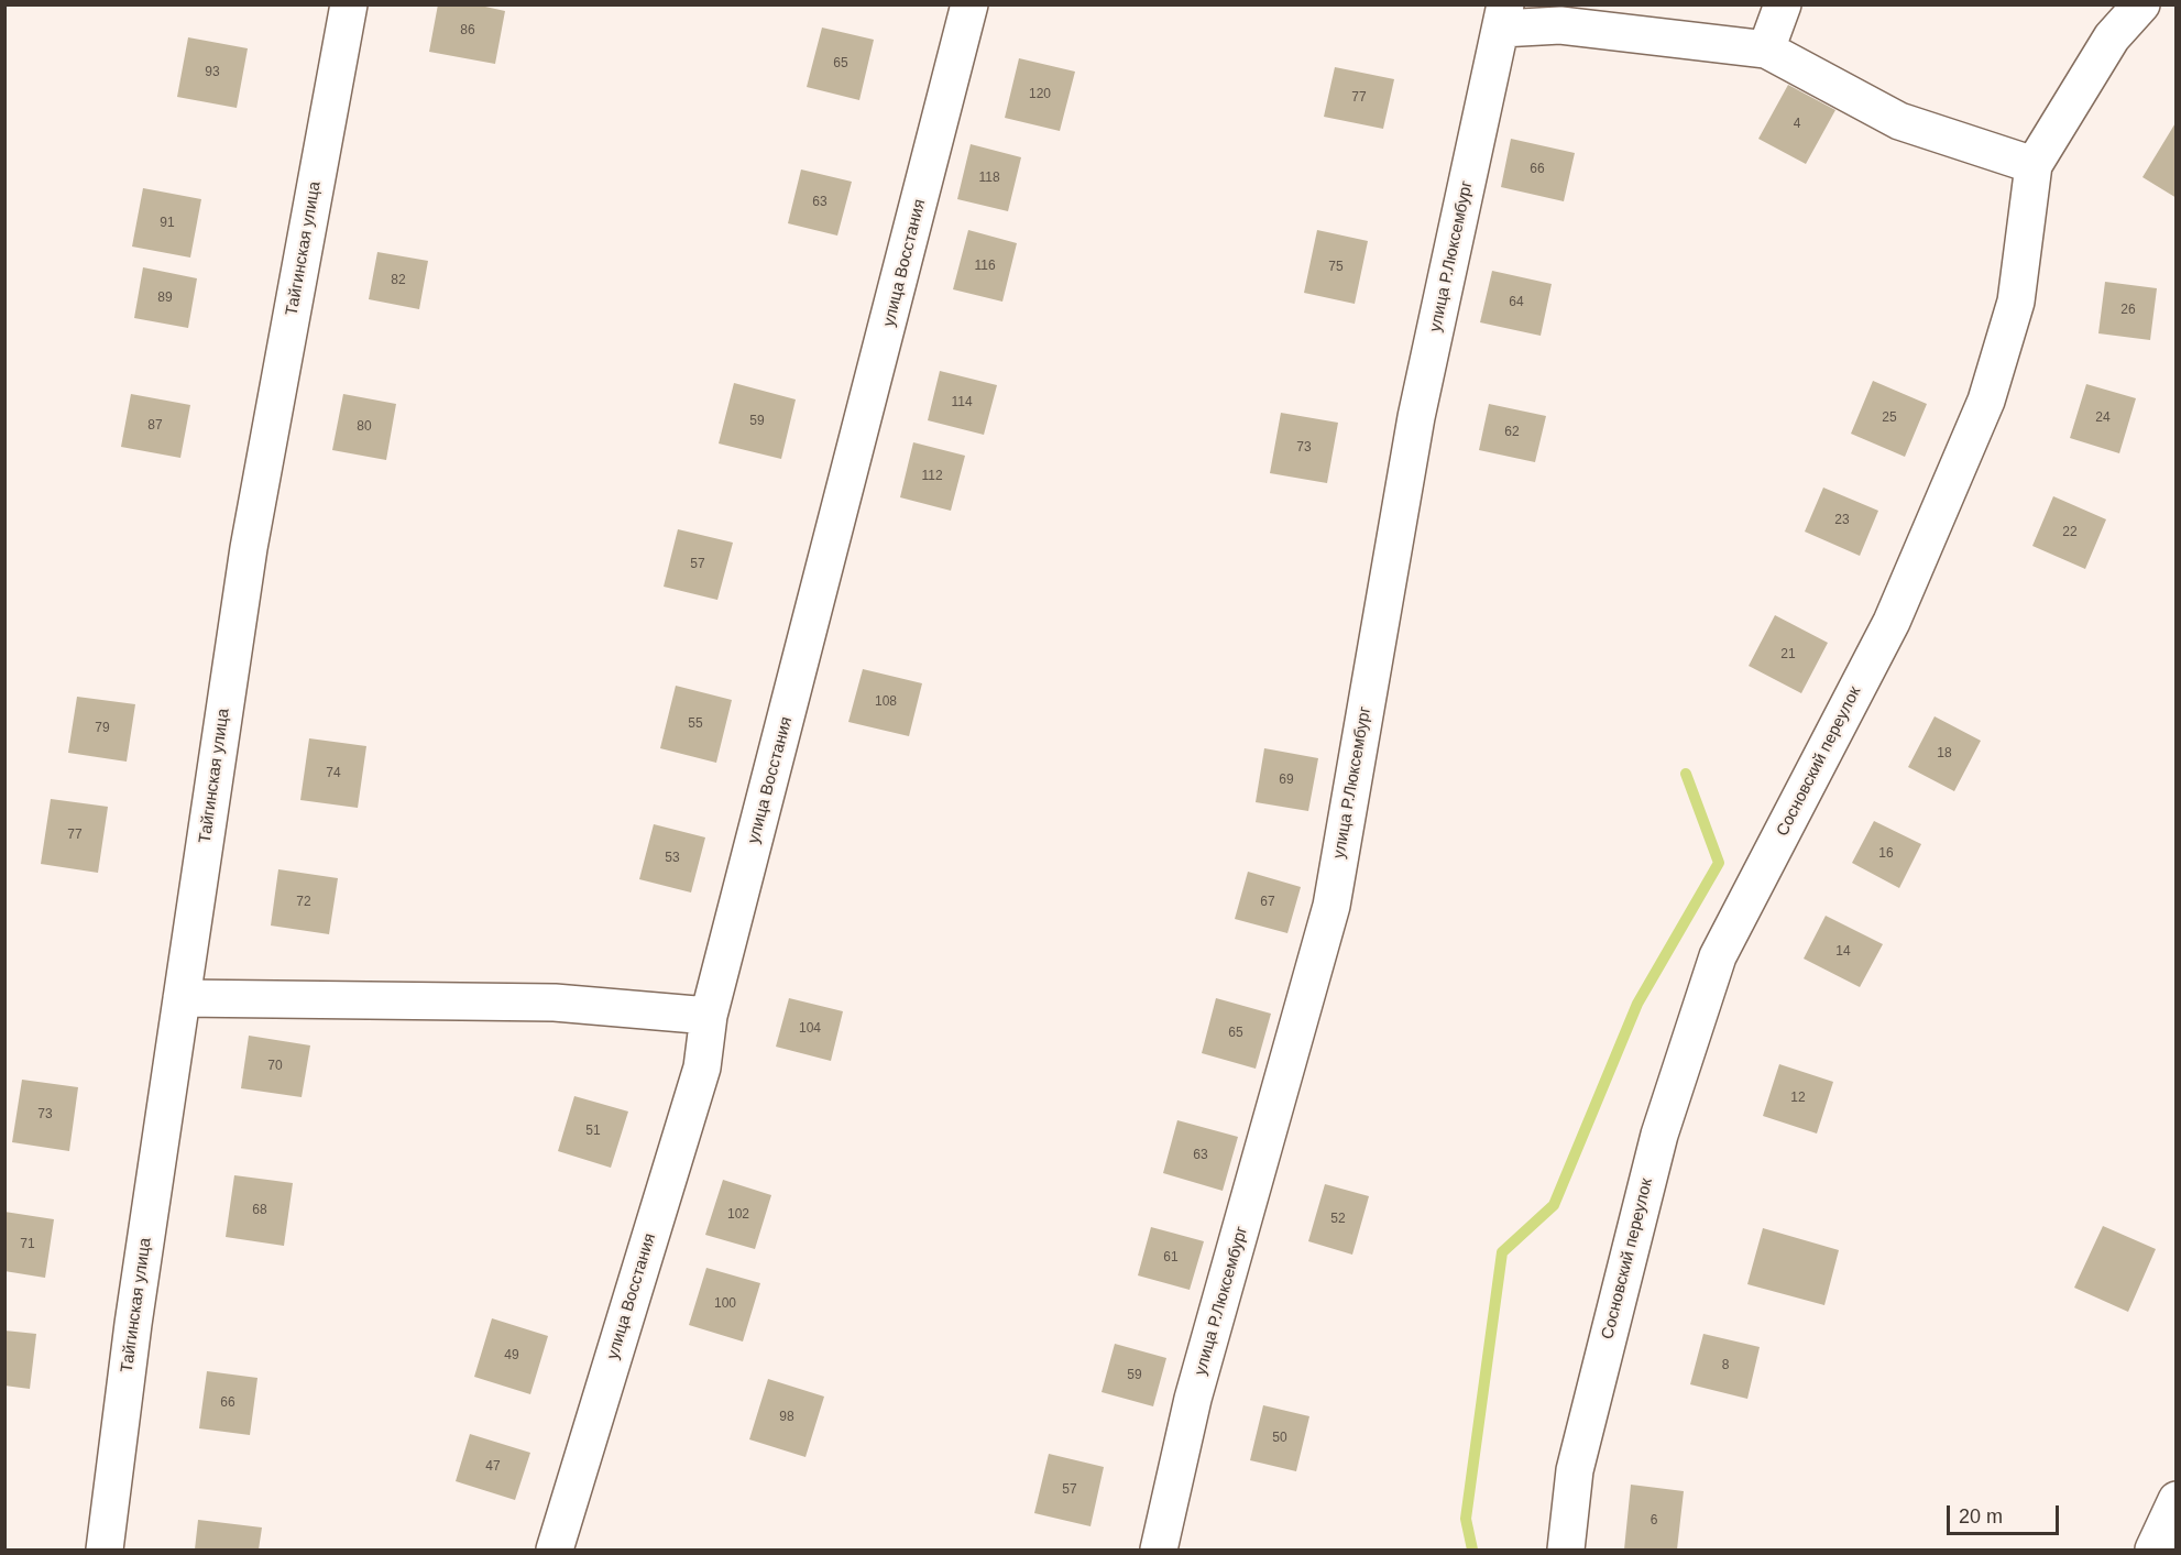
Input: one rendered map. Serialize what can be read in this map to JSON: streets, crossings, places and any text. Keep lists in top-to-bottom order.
{
  "streets": {
    "street": [
      "Тайгинская улица",
      "улица Р.Люксембург",
      "улица Восстания",
      "Сосновский переулок"
    ]
  },
  "house_numbers": [
    "86",
    "65",
    "93",
    "120",
    "77",
    "4",
    "66",
    "118",
    "63",
    "91",
    "116",
    "75",
    "82",
    "89",
    "64",
    "26",
    "114",
    "25",
    "24",
    "59",
    "87",
    "80",
    "62",
    "73",
    "112",
    "23",
    "22",
    "57",
    "21",
    "108",
    "55",
    "79",
    "18",
    "74",
    "69",
    "77",
    "16",
    "53",
    "72",
    "67",
    "14",
    "104",
    "65",
    "70",
    "12",
    "73",
    "51",
    "63",
    "68",
    "102",
    "52",
    "71",
    "61",
    "100",
    "49",
    "8",
    "59",
    "66",
    "98",
    "50",
    "47",
    "57",
    "6"
  ],
  "scale_bar": "20 m"
}
